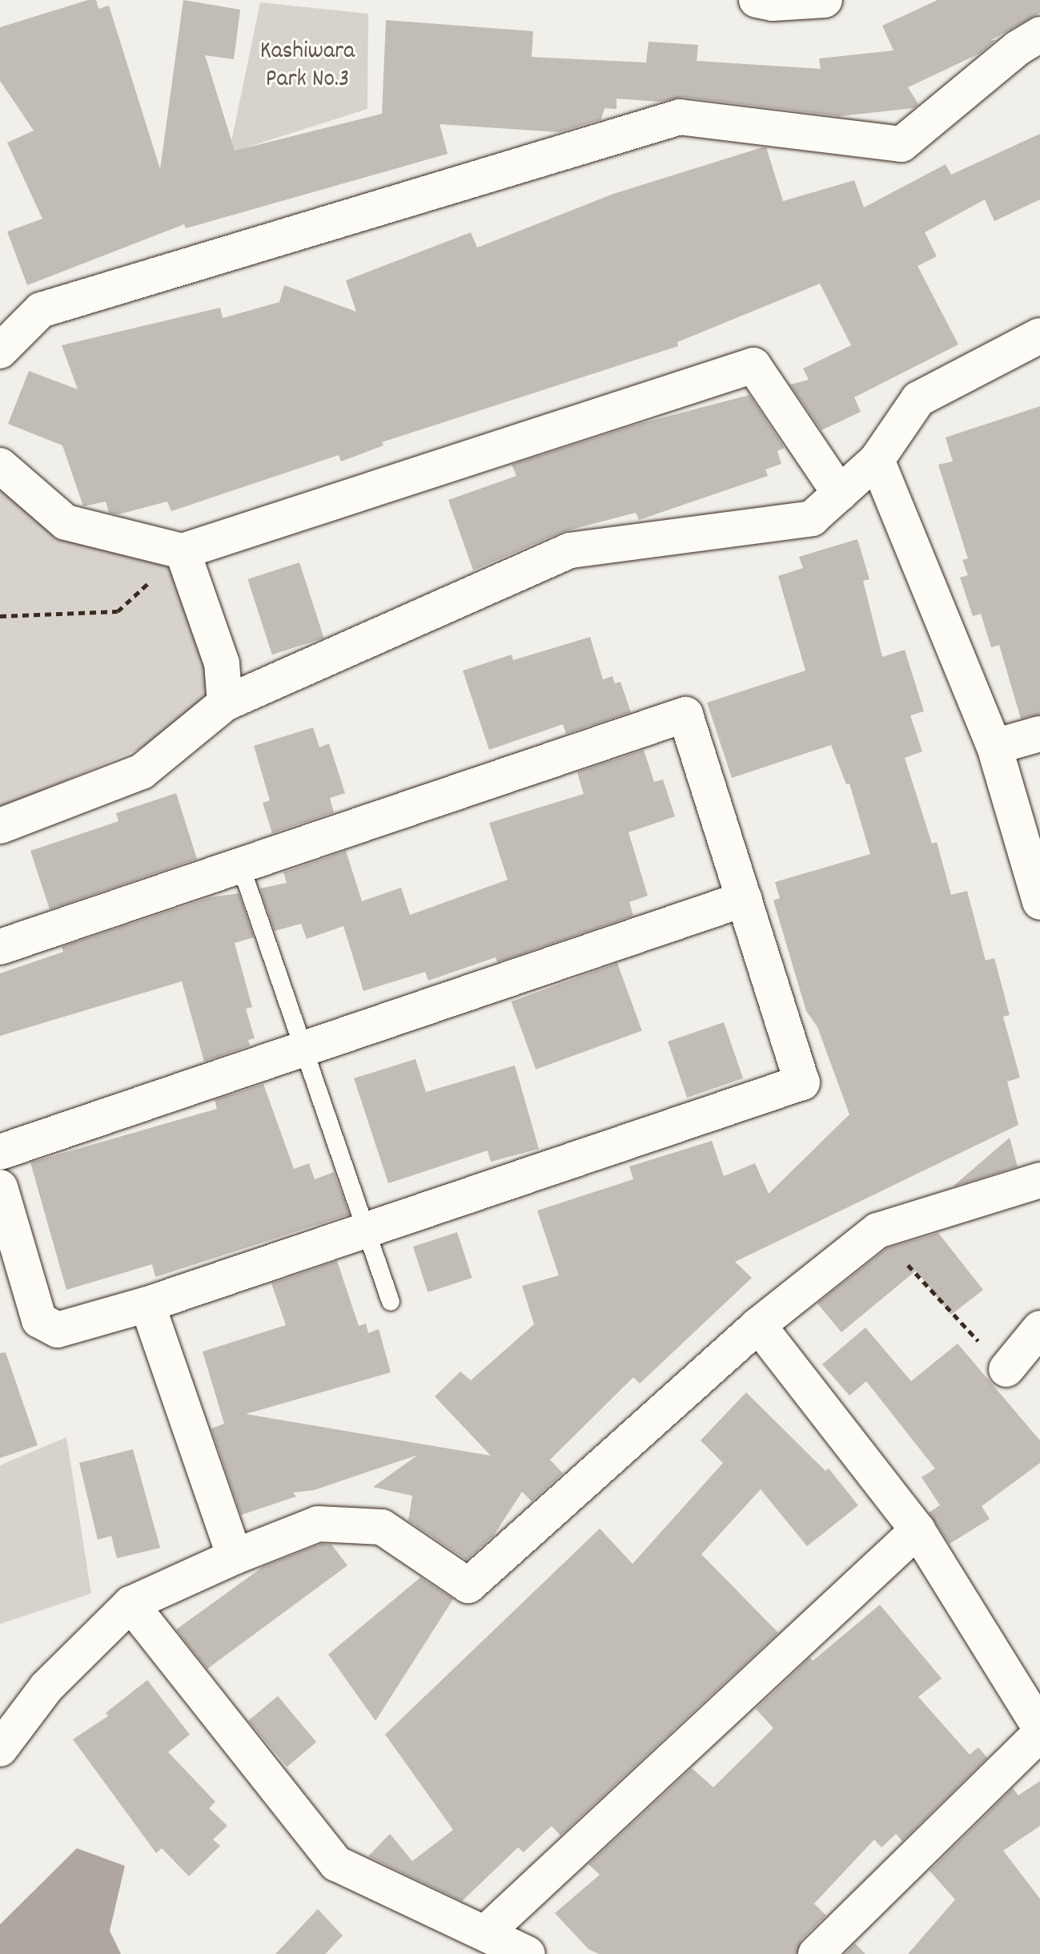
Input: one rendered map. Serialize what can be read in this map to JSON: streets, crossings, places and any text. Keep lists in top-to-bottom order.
{
  "parks": ["Kashiwara Park No.3"]
}
